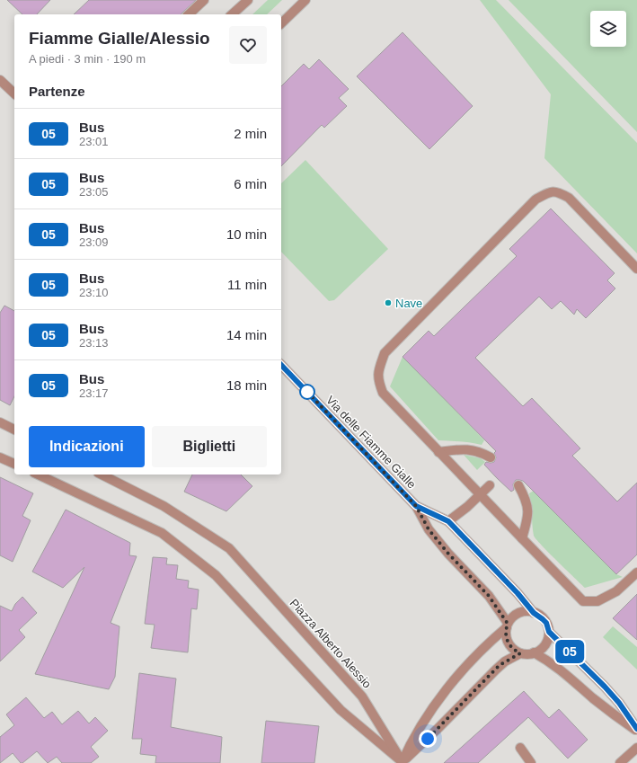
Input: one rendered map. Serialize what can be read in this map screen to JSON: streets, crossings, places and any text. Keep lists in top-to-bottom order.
{
  "streets": {
    "street": ["Via delle Fiamme Gialle", "Piazza Alberto Alessio"]
  },
  "places": ["Nave"],
  "lines": ["bus line 05"],
  "page": {
    "on_map": "05",
    "heading": [
      ["Fiamme Gialle/Alessio", "A piedi · 3 min · 190 m"],
      "Partenze"
    ],
    "list": [
      {
        "mark": "05",
        "name": "Bus",
        "note": "23:01",
        "value": "2 min"
      },
      {
        "mark": "05",
        "name": "Bus",
        "note": "23:05",
        "value": "6 min"
      },
      {
        "mark": "05",
        "name": "Bus",
        "note": "23:09",
        "value": "10 min"
      },
      {
        "mark": "05",
        "name": "Bus",
        "note": "23:10",
        "value": "11 min"
      },
      {
        "mark": "05",
        "name": "Bus",
        "note": "23:13",
        "value": "14 min"
      },
      {
        "mark": "05",
        "name": "Bus",
        "note": "23:17",
        "value": "18 min"
      }
    ],
    "buttons": ["Indicazioni", "Biglietti"]
  }
}
